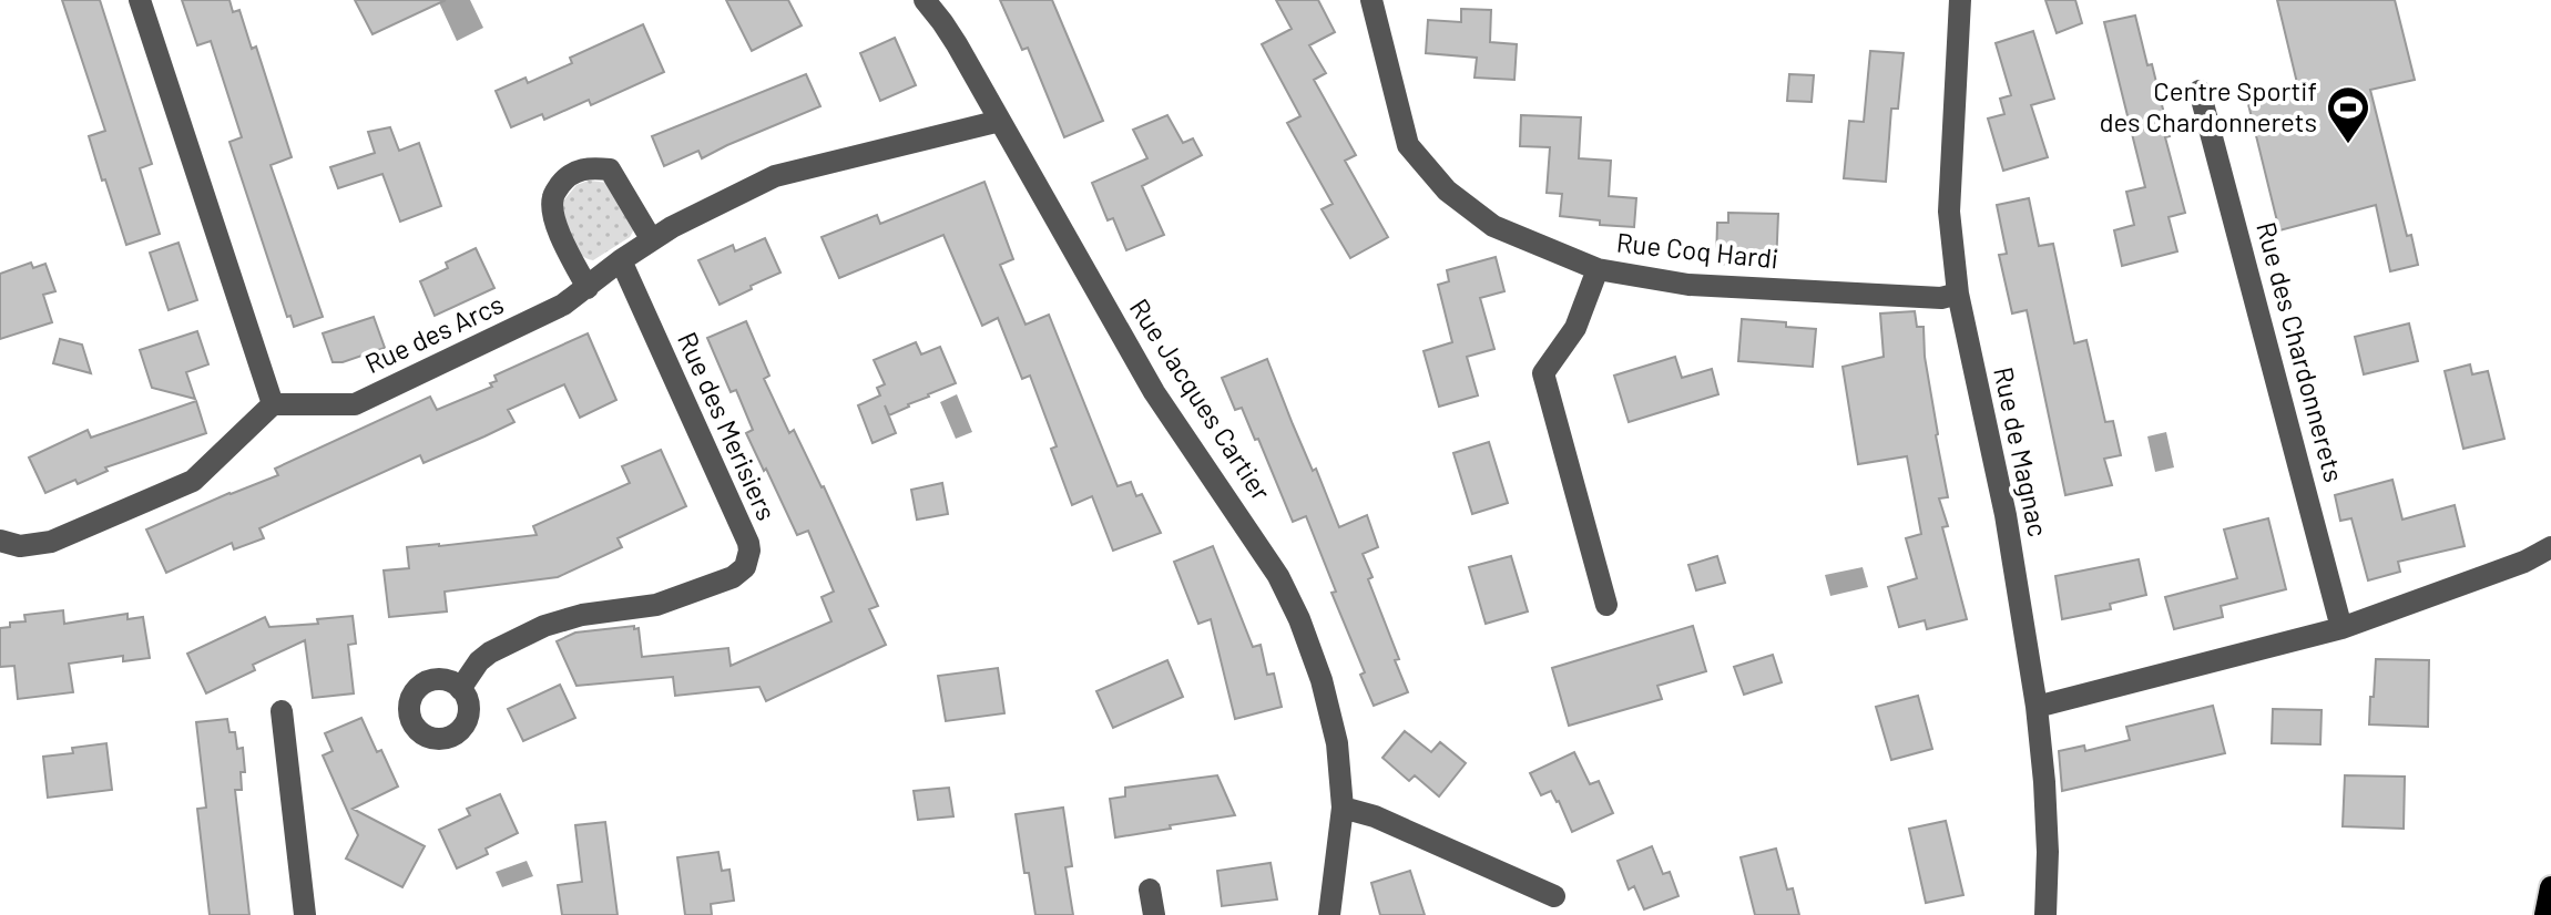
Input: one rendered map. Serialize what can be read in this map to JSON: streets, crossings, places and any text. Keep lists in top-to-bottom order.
{
  "streets": {
    "street": [
      "Rue Coq Hardi",
      "Rue des Arcs",
      "Rue des Chardonnerets",
      "Rue Jacques Cartier",
      "Rue des Merisiers",
      "Rue de Magnac"
    ]
  },
  "crossings": [
    ["Rue Coq Hardi", "Rue de Magnac"],
    ["Rue des Arcs", "Rue Jacques Cartier"],
    ["Rue des Arcs", "Rue des Merisiers"]
  ],
  "places": {
    "sports": ["Centre Sportif des Chardonnerets"]
  }
}
